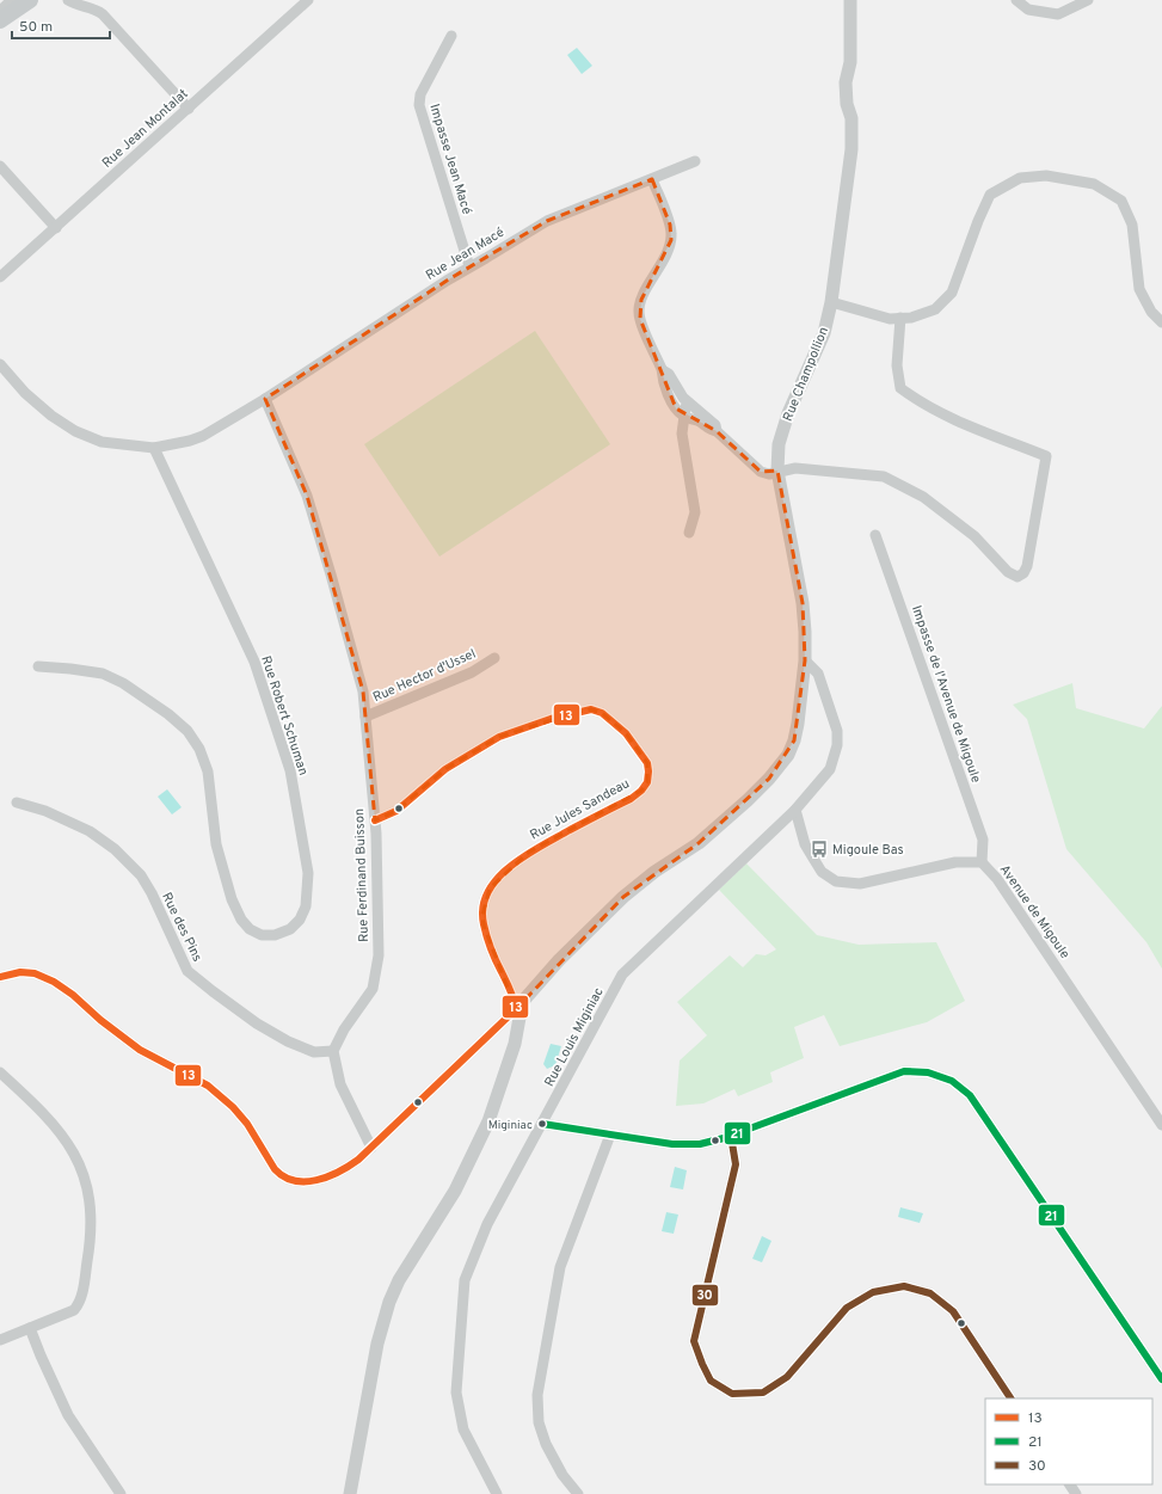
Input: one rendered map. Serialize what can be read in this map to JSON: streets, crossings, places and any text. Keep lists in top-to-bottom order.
{
  "streets": {
    "street": [
      "Rue Jean Montalat",
      "Impasse Jean Macé",
      "Rue Jean Macé",
      "Rue Champollion",
      "Rue Hector d'Ussel",
      "Impasse de l'Avenue de Migoule",
      "Rue Robert Schuman",
      "Rue Jules Sandeau",
      "Rue Ferdinand Buisson",
      "Avenue de Migoule",
      "Rue des Pins",
      "Rue Louis Miginiac"
    ]
  },
  "crossings": [
    ["Impasse Jean Macé", "Rue Jean Macé"],
    ["Rue Jean Macé", "Rue Robert Schuman"],
    ["Rue Jean Macé", "Rue Ferdinand Buisson"],
    ["Rue Champollion", "Rue Jules Sandeau"],
    ["Rue Champollion", "Rue Louis Miginiac"],
    ["Rue Hector d'Ussel", "Rue Ferdinand Buisson"],
    ["Impasse de l'Avenue de Migoule", "Avenue de Migoule"],
    ["Rue Jules Sandeau", "Rue Ferdinand Buisson"],
    ["Rue Ferdinand Buisson", "Rue des Pins"],
    ["Avenue de Migoule", "Rue Louis Miginiac"]
  ],
  "places": {
    "bus stop": ["Migoule Bas"],
    "other": ["Miginiac"]
  },
  "lines": ["transit line 13", "transit line 21", "transit line 30"],
  "legend": ["13", "21", "30"],
  "scale_bar": "50 m"
}
